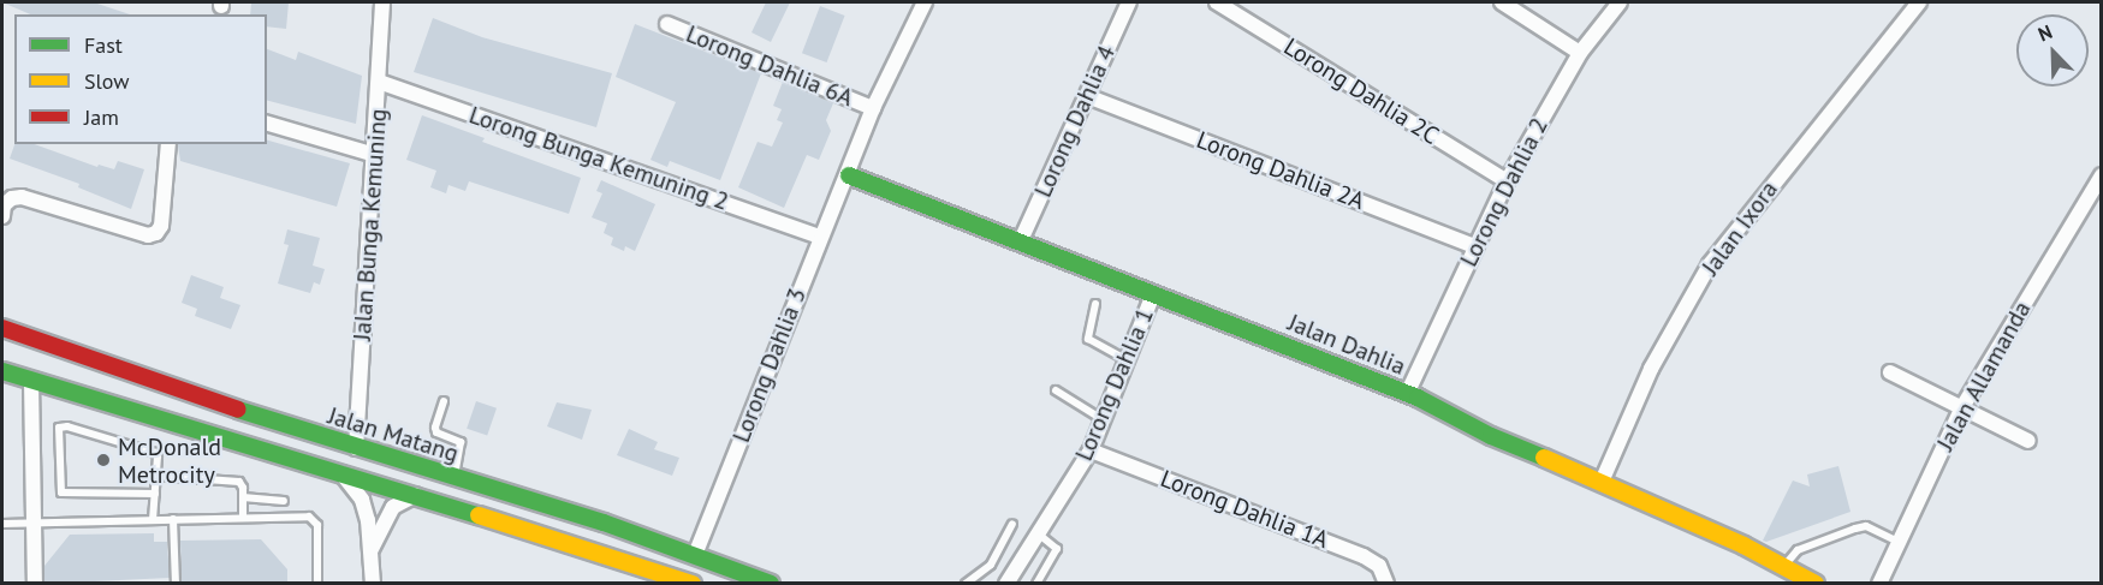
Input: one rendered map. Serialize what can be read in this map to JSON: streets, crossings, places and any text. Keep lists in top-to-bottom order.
{
  "streets": {
    "main road": ["Jalan Dahlia", "Jalan Matang"],
    "street": [
      "Lorong Dahlia 6A",
      "Lorong Dahlia 2C",
      "Lorong Dahlia 4",
      "Lorong Bunga Kemuning 2",
      "Lorong Dahlia 2A",
      "Lorong Dahlia 2",
      "Jalan Bunga Kemuning",
      "Jalan Ixora",
      "Lorong Dahlia 3",
      "Jalan Allamanda",
      "Lorong Dahlia 1",
      "Lorong Dahlia 1A"
    ]
  },
  "crossings": [
    ["Lorong Dahlia 6A", "Lorong Dahlia 3"],
    ["Lorong Dahlia 2C", "Lorong Dahlia 2"],
    ["Lorong Dahlia 4", "Lorong Dahlia 2A"],
    ["Lorong Dahlia 4", "Jalan Dahlia"],
    ["Lorong Bunga Kemuning 2", "Jalan Bunga Kemuning"],
    ["Lorong Bunga Kemuning 2", "Lorong Dahlia 3"],
    ["Lorong Dahlia 2A", "Lorong Dahlia 2"],
    ["Lorong Dahlia 2", "Jalan Dahlia"],
    ["Jalan Bunga Kemuning", "Jalan Matang"],
    ["Jalan Ixora", "Jalan Dahlia"],
    ["Jalan Dahlia", "Lorong Dahlia 3"],
    ["Jalan Dahlia", "Lorong Dahlia 1"],
    ["Lorong Dahlia 3", "Jalan Matang"],
    ["Lorong Dahlia 1", "Lorong Dahlia 1A"]
  ],
  "places": ["McDonald Metrocity"],
  "legend": ["Fast", "Slow", "Jam"],
  "north": "top left"
}
